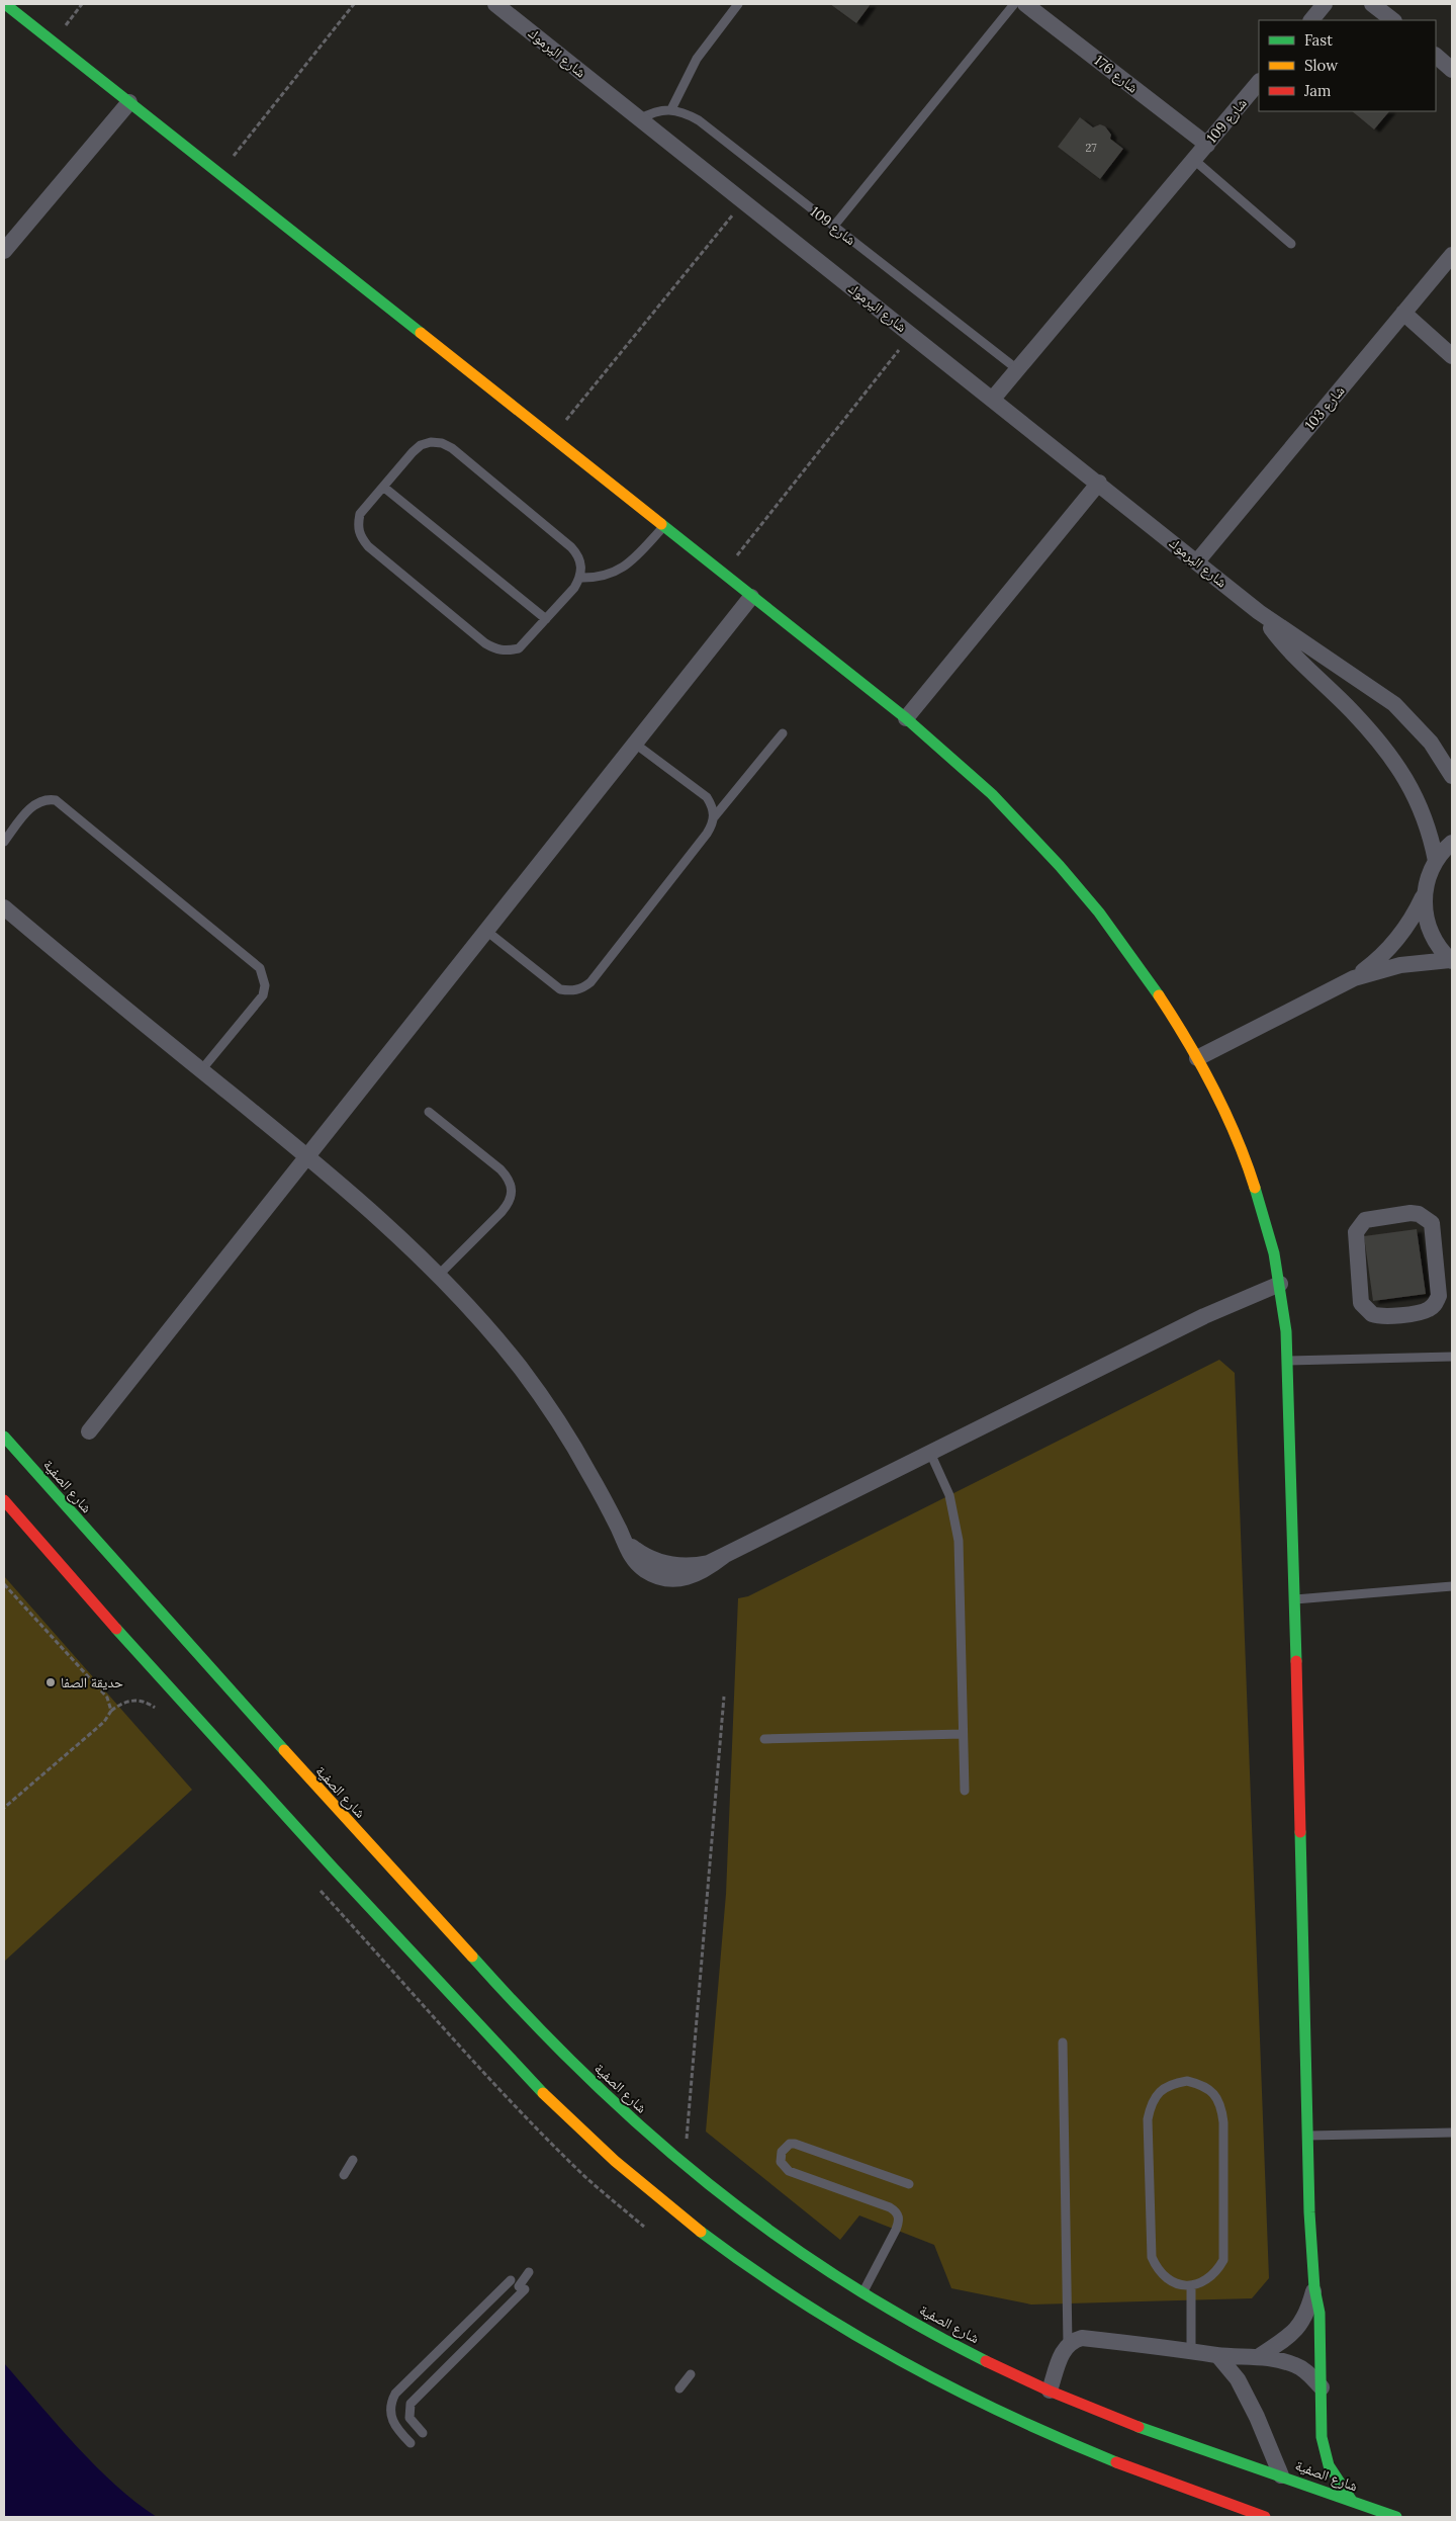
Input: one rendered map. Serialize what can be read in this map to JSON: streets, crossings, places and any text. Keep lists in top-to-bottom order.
{
  "streets": {
    "main road": ["شارع الصفية"],
    "street": [
      "شارع اليرموك",
      "شارع 176",
      "شارع 109",
      "شارع 103"
    ]
  },
  "crossings": [
    ["شارع اليرموك", "شارع 109"],
    ["شارع اليرموك", "شارع 103"],
    ["شارع 176", "شارع 109"]
  ],
  "places": ["حديقة الصفا"],
  "house_numbers": ["27"],
  "legend": ["Fast", "Slow", "Jam"]
}
